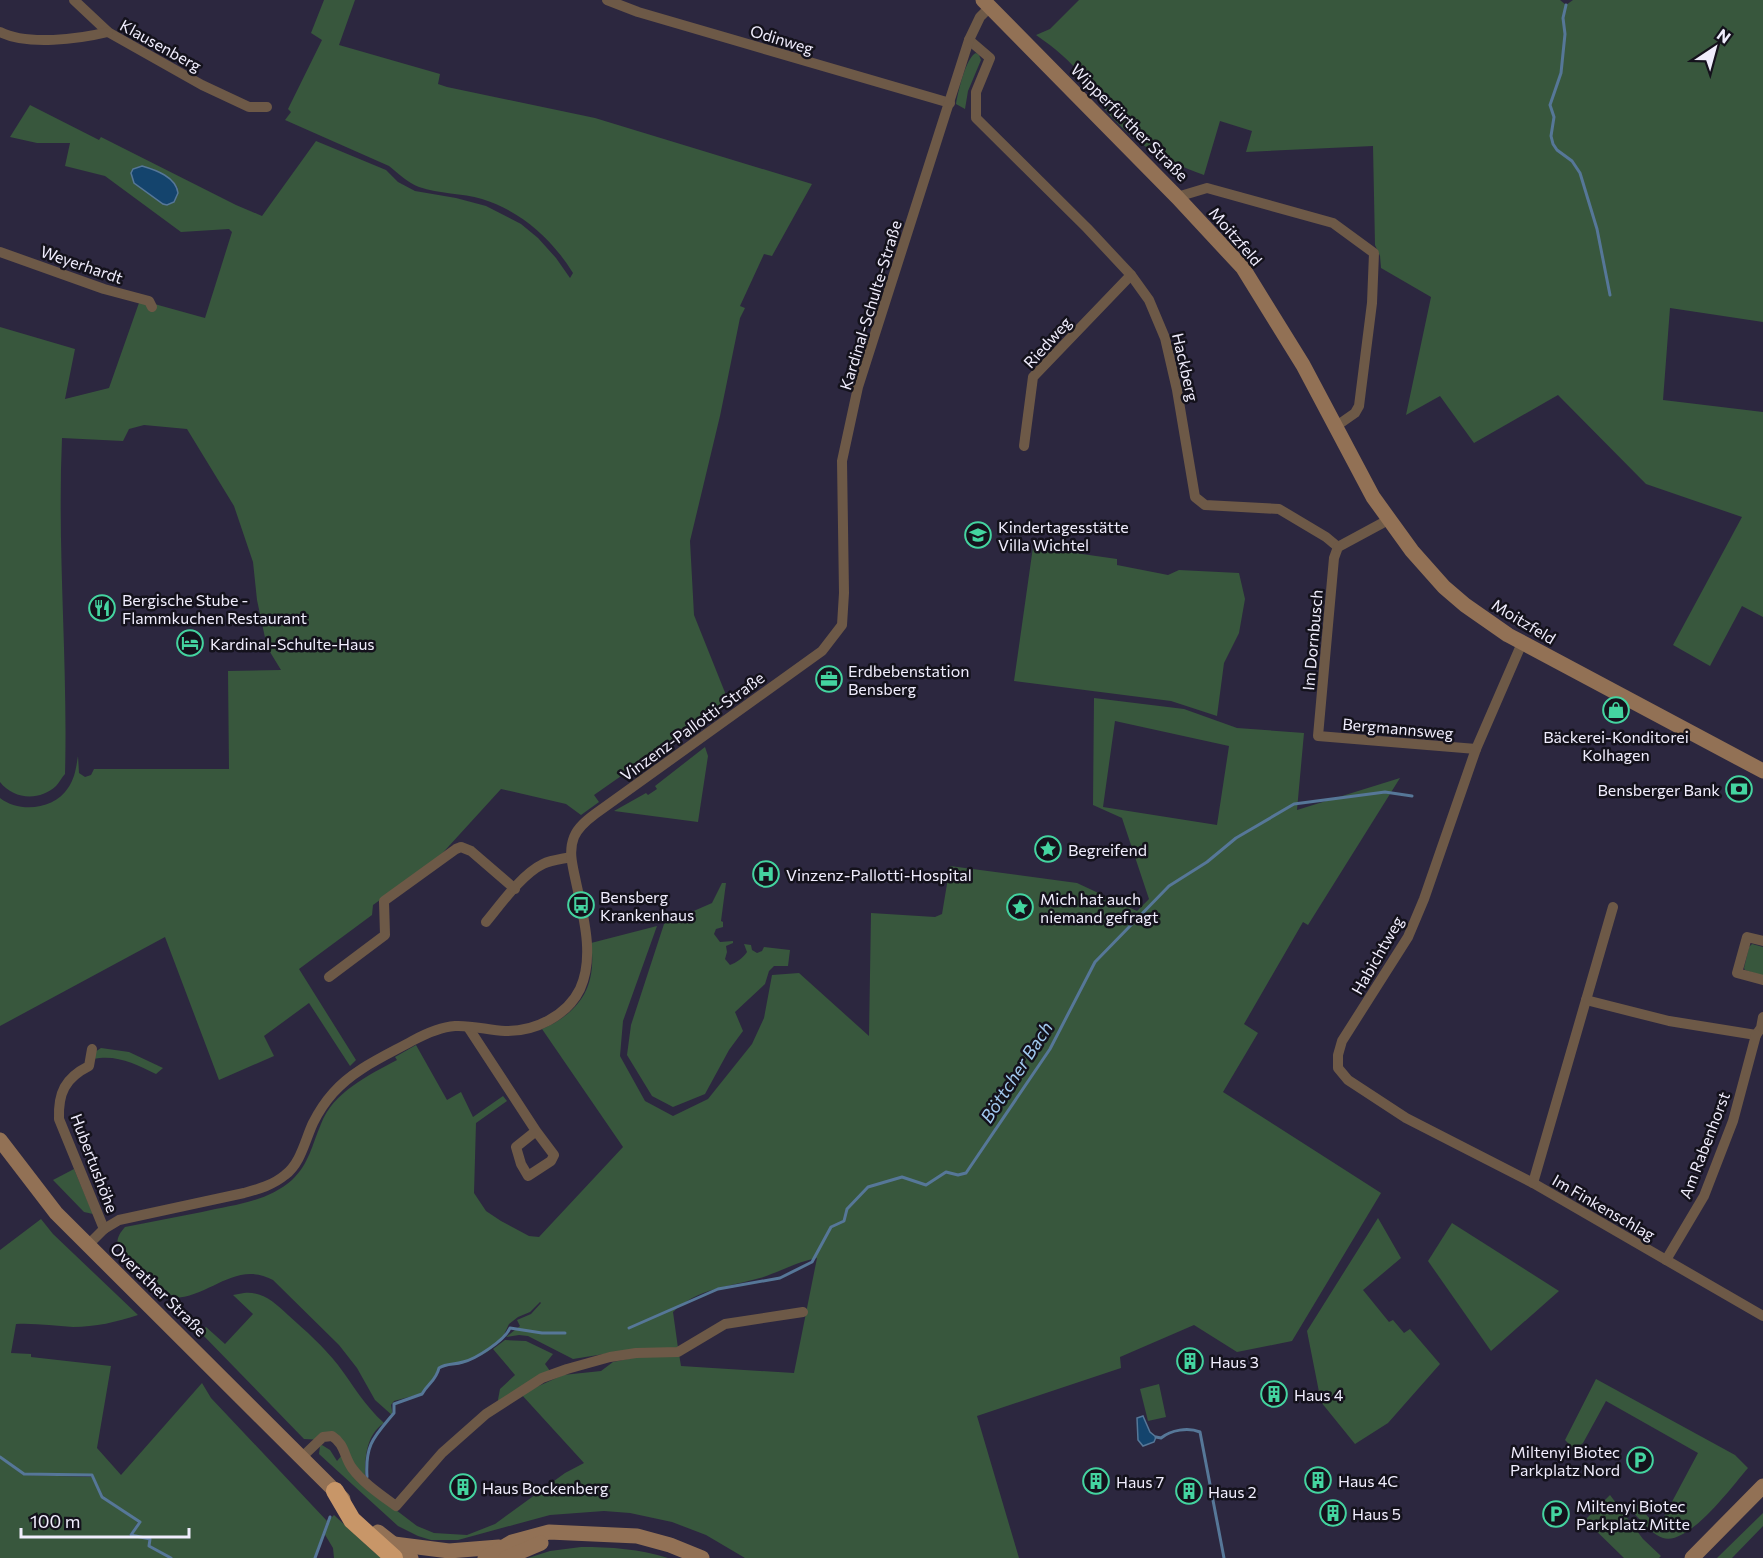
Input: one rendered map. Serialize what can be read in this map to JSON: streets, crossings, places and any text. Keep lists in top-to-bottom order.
{
  "streets": {
    "main road": ["Wipperfürther Straße", "Moitzfeld", "Overather Straße"],
    "street": [
      "Odinweg",
      "Klausenberg",
      "Weyerhardt",
      "Kardinal-Schulte-Straße",
      "Riedweg",
      "Hackberg",
      "Im Dornbusch",
      "Vinzenz-Pallotti-Straße",
      "Bergmannsweg",
      "Habichtweg",
      "Am Rabenhorst",
      "Hubertushöhe",
      "Im Finkenschlag"
    ]
  },
  "crossings": [
    ["Odinweg", "Kardinal-Schulte-Straße"],
    ["Wipperfürther Straße", "Moitzfeld"],
    ["Wipperfürther Straße", "Kardinal-Schulte-Straße"],
    ["Moitzfeld", "Habichtweg"],
    ["Kardinal-Schulte-Straße", "Hackberg"],
    ["Kardinal-Schulte-Straße", "Vinzenz-Pallotti-Straße"],
    ["Riedweg", "Hackberg"],
    ["Hackberg", "Im Dornbusch"],
    ["Im Dornbusch", "Bergmannsweg"],
    ["Bergmannsweg", "Habichtweg"],
    ["Habichtweg", "Im Finkenschlag"],
    ["Am Rabenhorst", "Im Finkenschlag"]
  ],
  "water": ["Böttcher Bach"],
  "places": {
    "school or university": ["Kindertagesstätte Villa Wichtel"],
    "restaurant": ["Bergische Stube - Flammkuchen Restaurant"],
    "hotel": ["Kardinal-Schulte-Haus"],
    "office": ["Erdbebenstation Bensberg"],
    "shop": ["Bäckerei-Konditorei Kolhagen"],
    "bank": ["Bensberger Bank"],
    "place": ["Begreifend", "Mich hat auch niemand gefragt"],
    "hospital": ["Vinzenz-Pallotti-Hospital"],
    "bus stop": ["Bensberg Krankenhaus"],
    "building": [
      "Haus 3",
      "Haus 4",
      "Haus 4C",
      "Haus 7",
      "Haus Bockenberg",
      "Haus 2",
      "Haus 5"
    ],
    "parking": ["Miltenyi Biotec Parkplatz Nord", "Miltenyi Biotec Parkplatz Mitte"]
  },
  "scale_bar": "100 m",
  "north": "top right"
}
